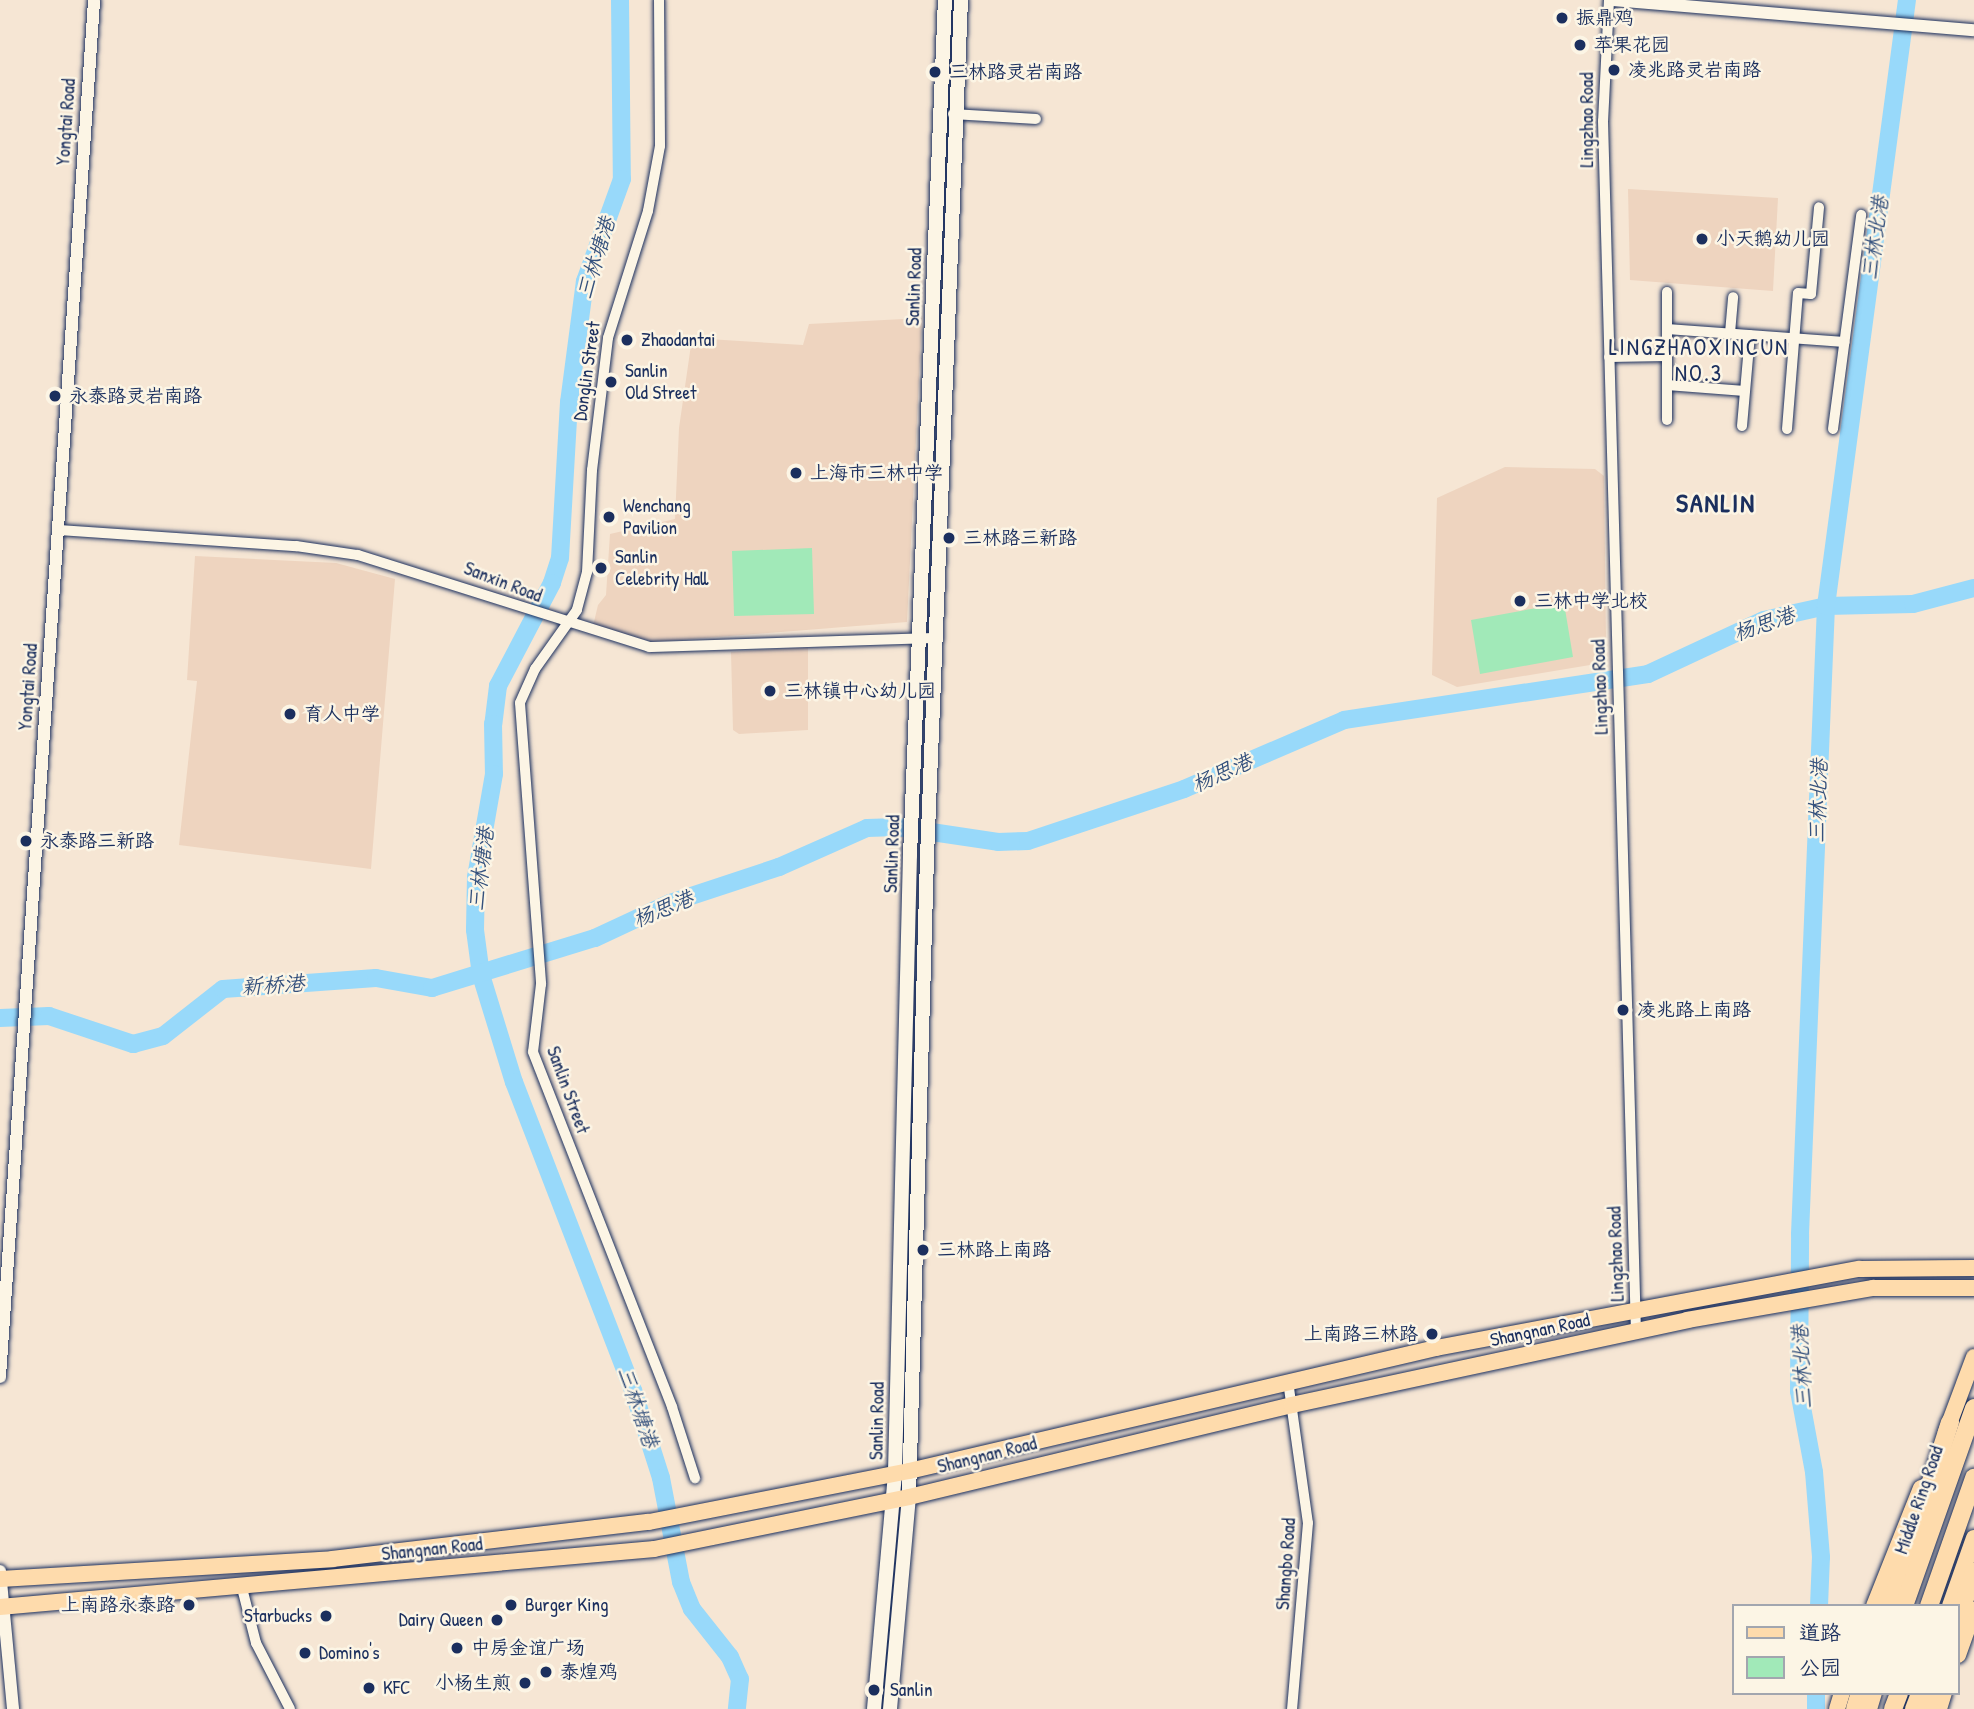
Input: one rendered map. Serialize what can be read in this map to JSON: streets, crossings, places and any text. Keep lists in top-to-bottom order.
{
  "streets": {
    "highway": ["Middle Ring Road"],
    "main road": ["Sanlin Road", "Shangnan Road"],
    "street": [
      "Lingzhao Road",
      "Yongtai Road",
      "Donglin Street",
      "Sanxin Road",
      "Sanlin Street",
      "Shangbo Road"
    ]
  },
  "crossings": [
    ["Lingzhao Road", "Shangnan Road"],
    ["Yongtai Road", "Sanxin Road"],
    ["Sanlin Road", "Sanxin Road"],
    ["Sanlin Road", "Shangnan Road"],
    ["Donglin Street", "Sanxin Road"],
    ["Donglin Street", "Sanlin Street"],
    ["Sanxin Road", "Sanlin Street"],
    ["Shangnan Road", "Shangbo Road"]
  ],
  "districts": ["LINGZHAOXINCUN NO.3", "SANLIN"],
  "water": [
    "三林北港",
    "三林塘港",
    "杨思港",
    "新桥港"
  ],
  "places": [
    "振鼎鸡",
    "苹果花园",
    "凌兆路灵岩南路",
    "三林路灵岩南路",
    "小天鹅幼儿园",
    "Zhaodantai",
    "Sanlin Old Street",
    "永泰路灵岩南路",
    "上海市三林中学",
    "Wenchang Pavilion",
    "三林路三新路",
    "Sanlin Celebrity Hall",
    "三林中学北校",
    "三林镇中心幼儿园",
    "育人中学",
    "永泰路三新路",
    "凌兆路上南路",
    "三林路上南路",
    "上南路三林路",
    "上南路永泰路",
    "Burger King",
    "Starbucks",
    "Dairy Queen",
    "中房金谊广场",
    "Domino's",
    "泰煌鸡",
    "小杨生煎",
    "KFC",
    "Sanlin"
  ],
  "legend": ["道路", "公园"]
}
